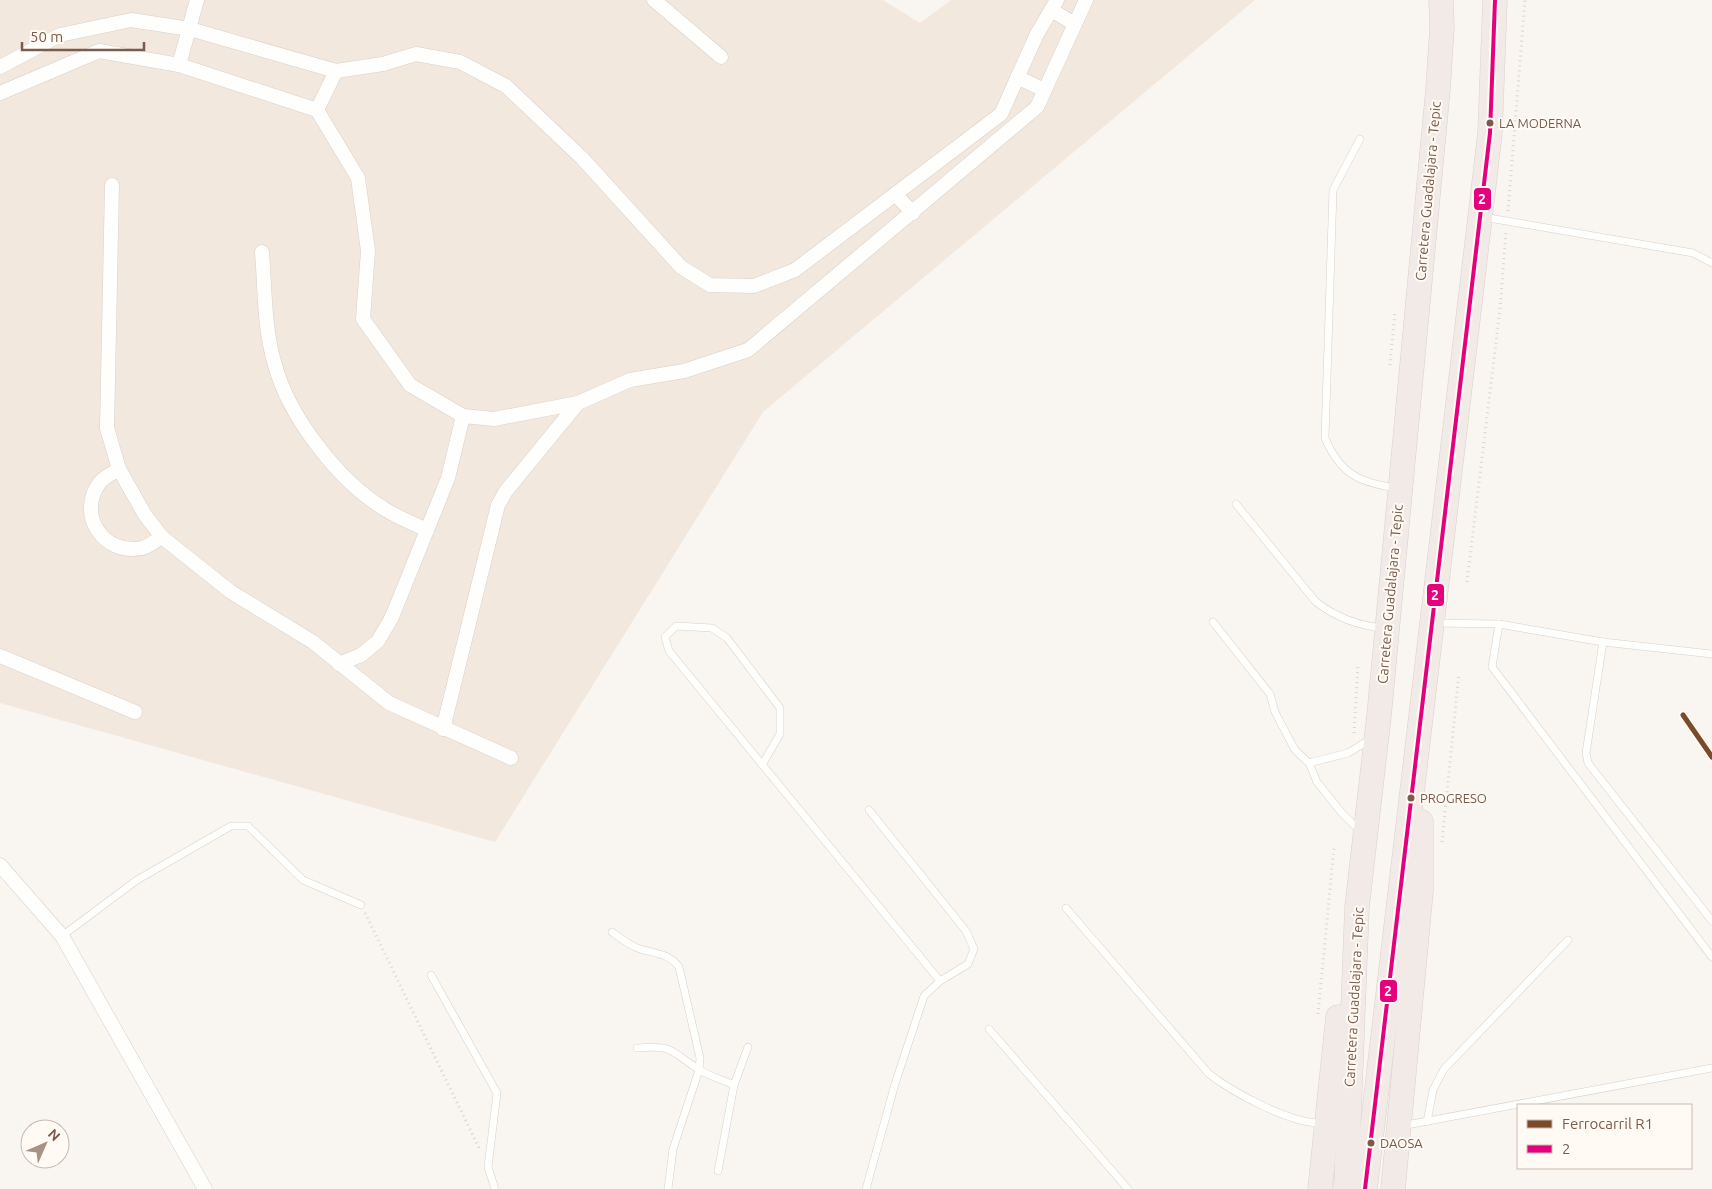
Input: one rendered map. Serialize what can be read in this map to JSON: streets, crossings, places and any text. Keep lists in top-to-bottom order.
{
  "streets": {
    "highway": ["Carretera Guadalajara - Tepic"]
  },
  "places": ["LA MODERNA", "PROGRESO", "DAOSA"],
  "lines": ["transit line 2", "rail line R1"],
  "legend": ["Ferrocarril R1", "2"],
  "scale_bar": "50 m",
  "north": "top right"
}
